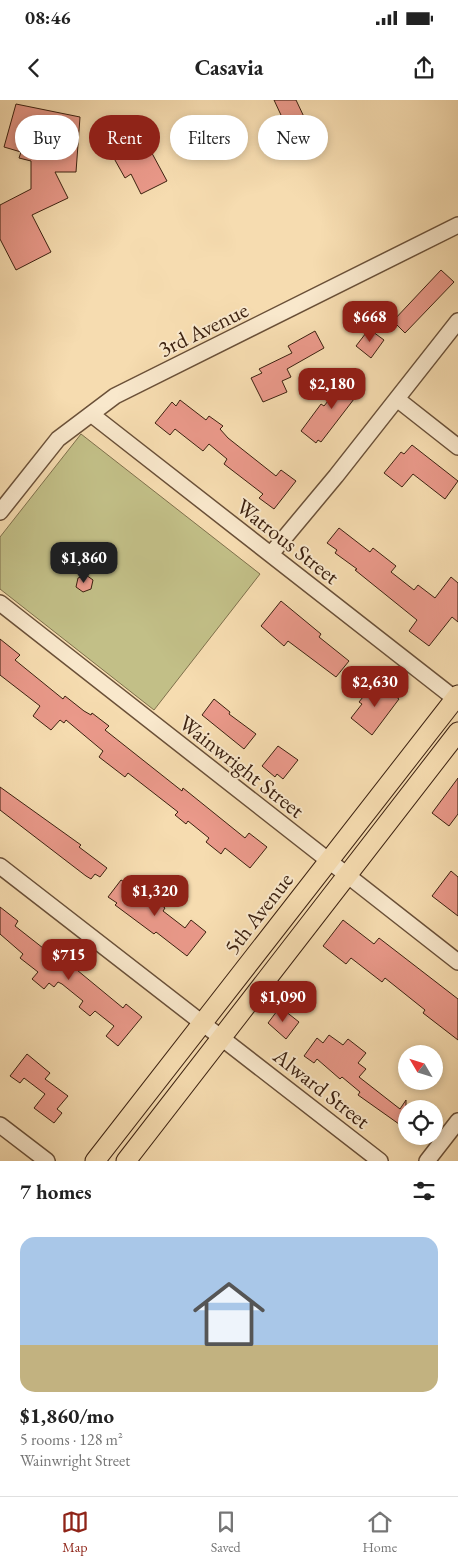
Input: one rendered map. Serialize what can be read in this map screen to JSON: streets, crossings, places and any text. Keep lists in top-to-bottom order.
{
  "streets": {
    "main road": ["5th Avenue"],
    "street": [
      "3rd Avenue",
      "Watrous Street",
      "Wainwright Street",
      "Alward Street"
    ]
  },
  "crossings": [
    ["3rd Avenue", "Watrous Street"],
    ["Watrous Street", "5th Avenue"],
    ["Wainwright Street", "5th Avenue"],
    ["5th Avenue", "Alward Street"]
  ],
  "north": "top left",
  "page": {
    "status": "08:46",
    "header": "Casavia",
    "chip": [
      "Buy",
      "Rent",
      "Filters",
      "New"
    ],
    "price": [
      "$668",
      "$2,180",
      "$1,860",
      "$2,630",
      "$1,320",
      "$715",
      "$1,090"
    ],
    "heading": "7 homes",
    "list": [
      {
        "name": "$1,860/mo",
        "note": "5 rooms · 128 m² · Wainwright Street"
      }
    ],
    "tabs": ["Map", "Saved", "Home"]
  }
}
